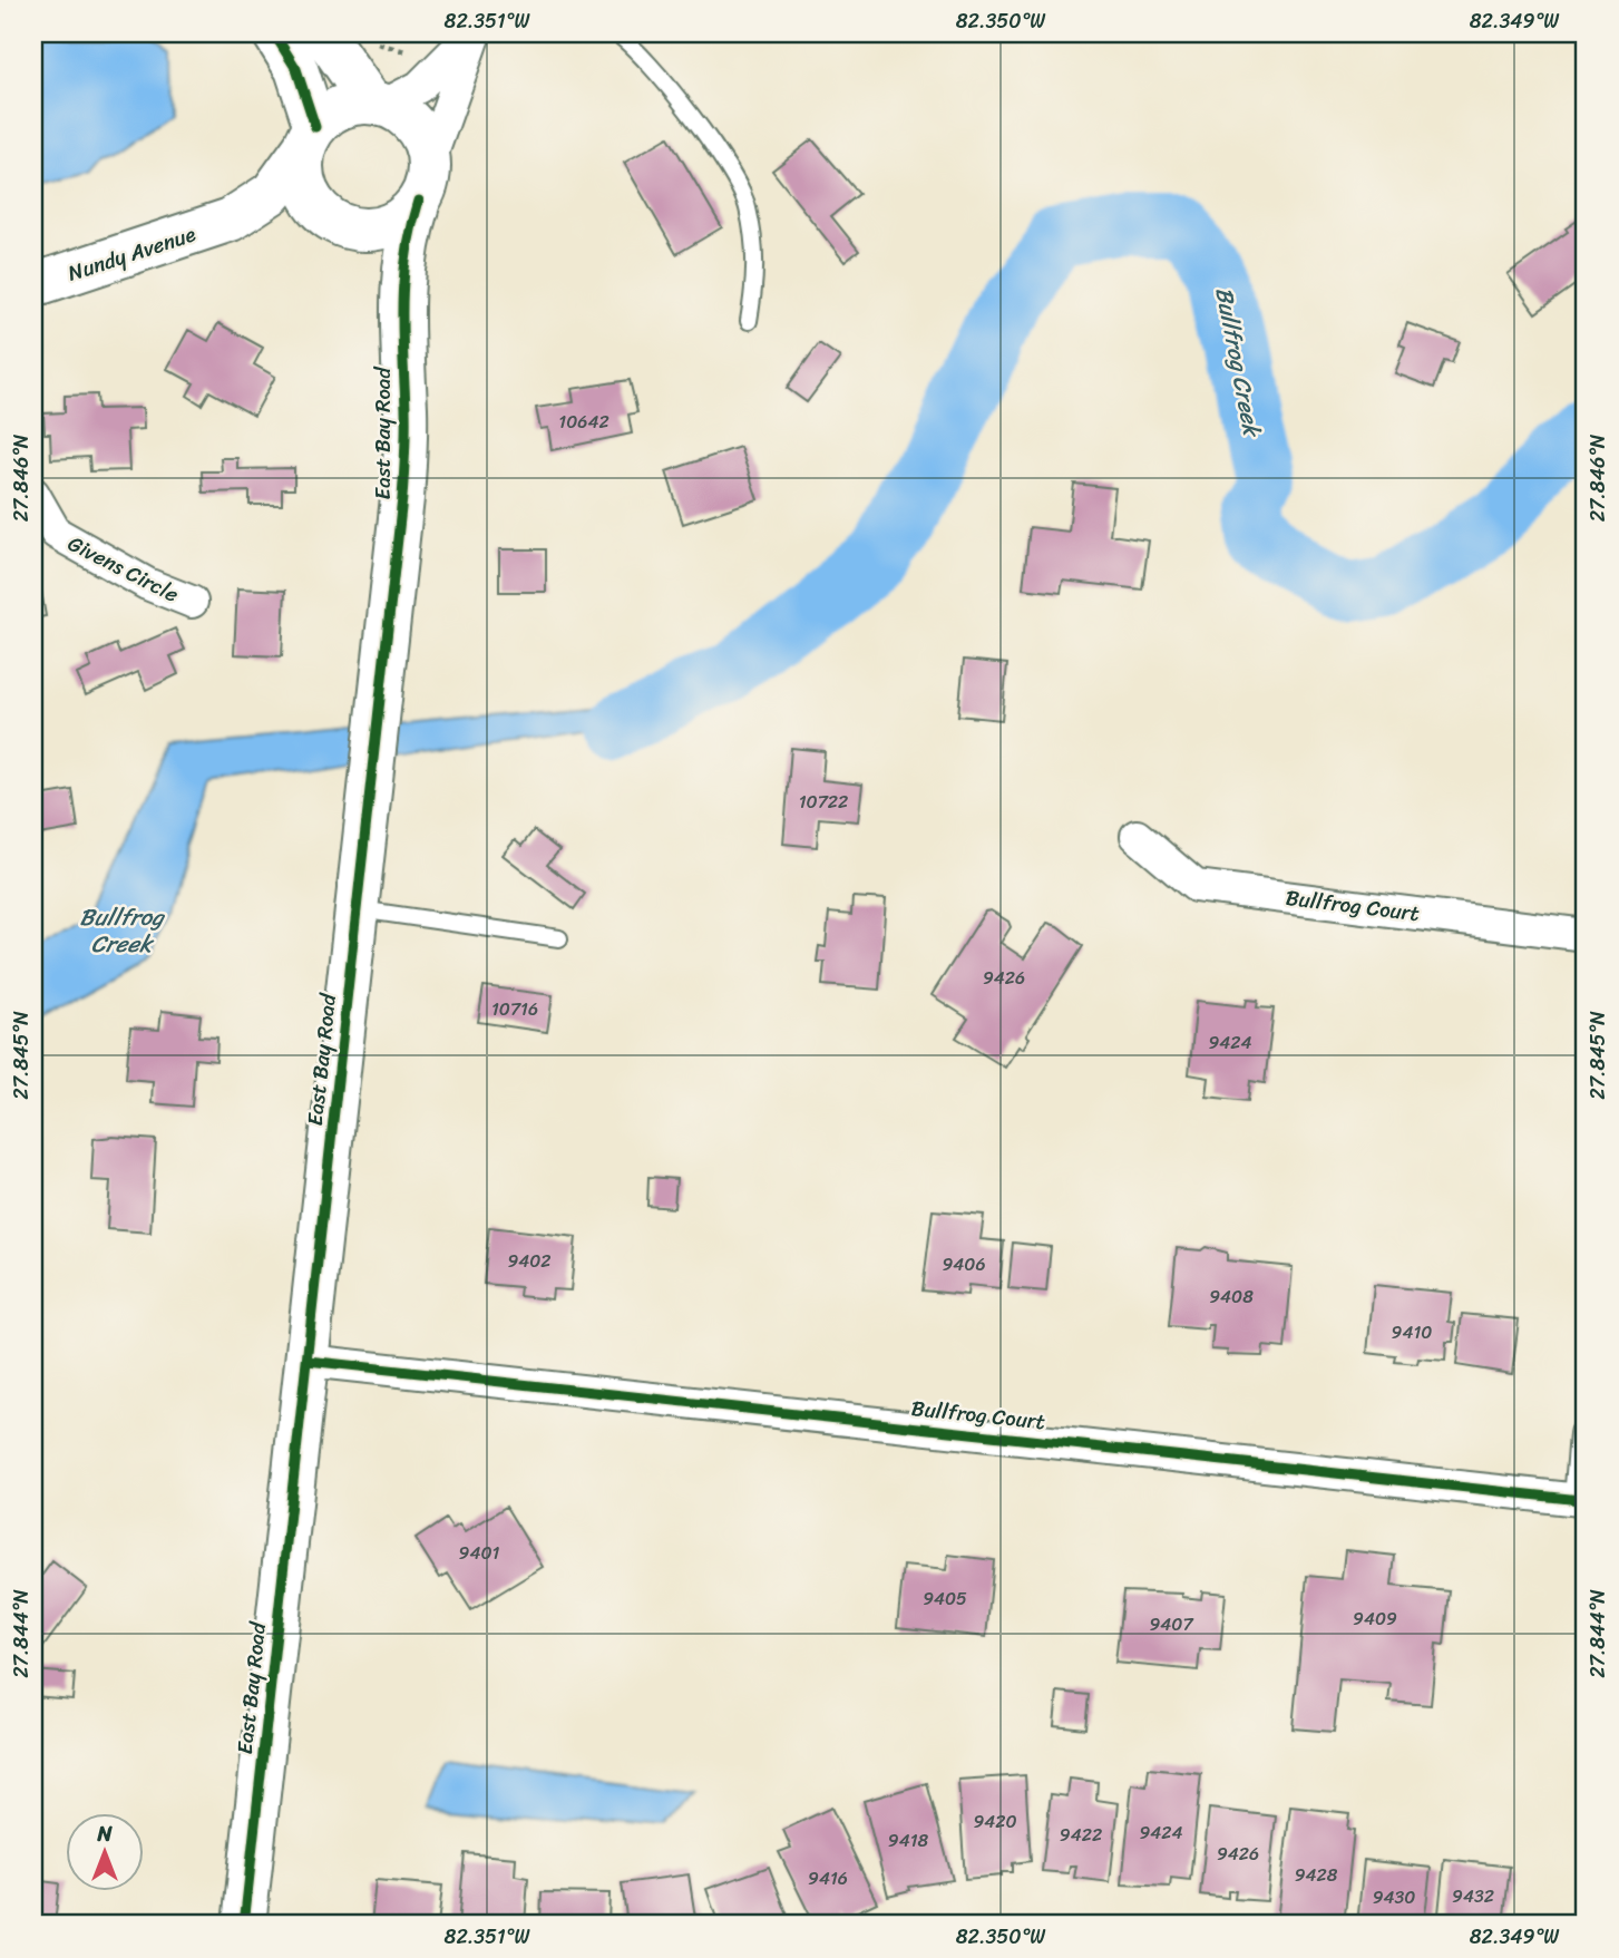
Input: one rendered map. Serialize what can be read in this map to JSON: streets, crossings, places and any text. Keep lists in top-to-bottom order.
{
  "streets": {
    "street": [
      "Nundy Avenue",
      "East Bay Road",
      "Givens Circle",
      "Bullfrog Court"
    ]
  },
  "crossings": [
    ["Nundy Avenue", "East Bay Road"],
    ["East Bay Road", "Bullfrog Court"]
  ],
  "water": ["Bullfrog Creek"],
  "house_numbers": [
    "10642",
    "10722",
    "9426",
    "10716",
    "9424",
    "9402",
    "9406",
    "9408",
    "9410",
    "9401",
    "9405",
    "9409",
    "9407",
    "9420",
    "9424",
    "9422",
    "9418",
    "9426",
    "9428",
    "9416",
    "9432",
    "9430"
  ],
  "north": "top",
  "coordinates": [
    "82.351°W",
    "82.350°W",
    "82.349°W",
    "27.846°N",
    "27.845°N",
    "27.844°N"
  ]
}
